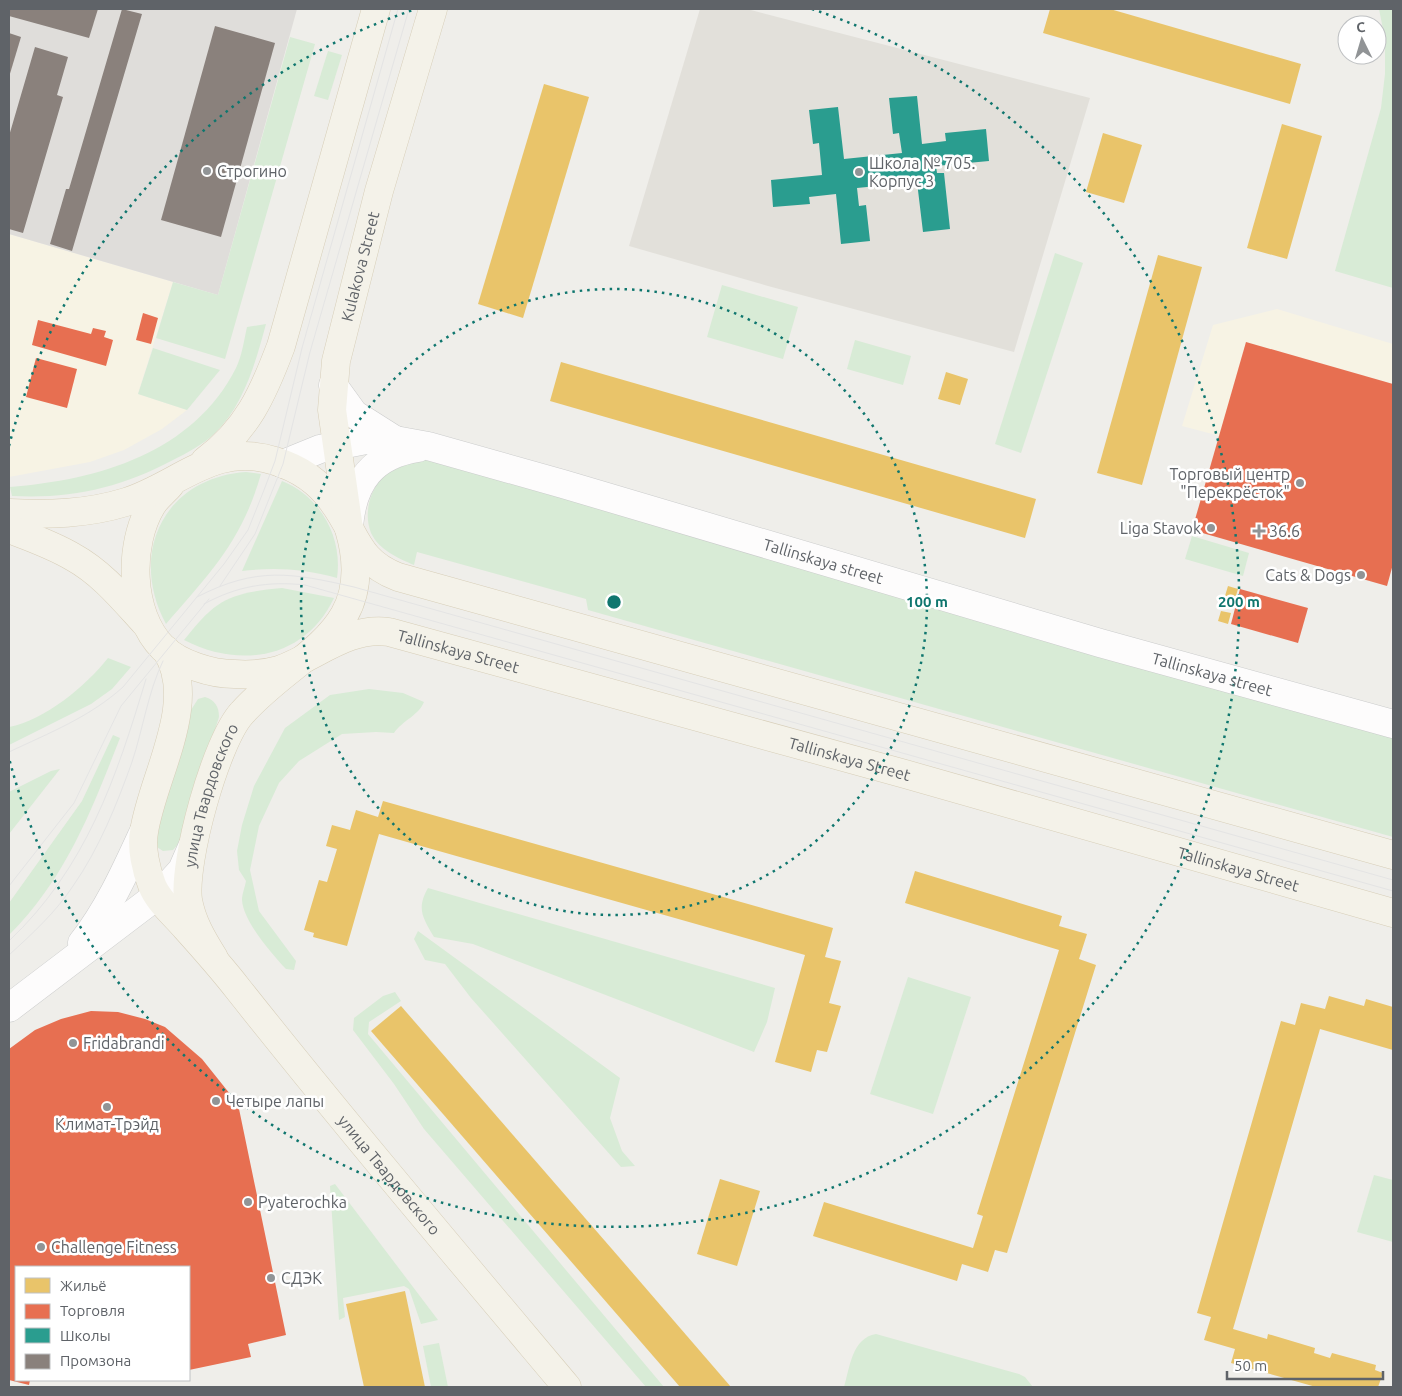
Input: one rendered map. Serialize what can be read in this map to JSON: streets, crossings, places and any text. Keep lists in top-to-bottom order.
{
  "streets": {
    "main road": ["Kulakova Street", "Tallinskaya Street", "улица Твардовского"],
    "street": ["Tallinskaya street"]
  },
  "crossings": [
    ["Kulakova Street", "Tallinskaya Street"],
    ["Tallinskaya Street", "улица Твардовского"]
  ],
  "places": {
    "other": [
      "Строгино",
      "Школа № 705. Корпус 3",
      "Торговый центр \"Перекрёсток\"",
      "Liga Stavok",
      "Cats & Dogs",
      "Fridabrandi",
      "Четыре лапы",
      "Климат-Трэйд",
      "Pyaterochka",
      "Challenge Fitness",
      "СДЭК"
    ],
    "health": ["36.6"]
  },
  "legend": [
    "Жильё",
    "Торговля",
    "Школы",
    "Промзона"
  ],
  "scale_bar": "50 m",
  "north": "top",
  "rings": ["100 m", "200 m"]
}
